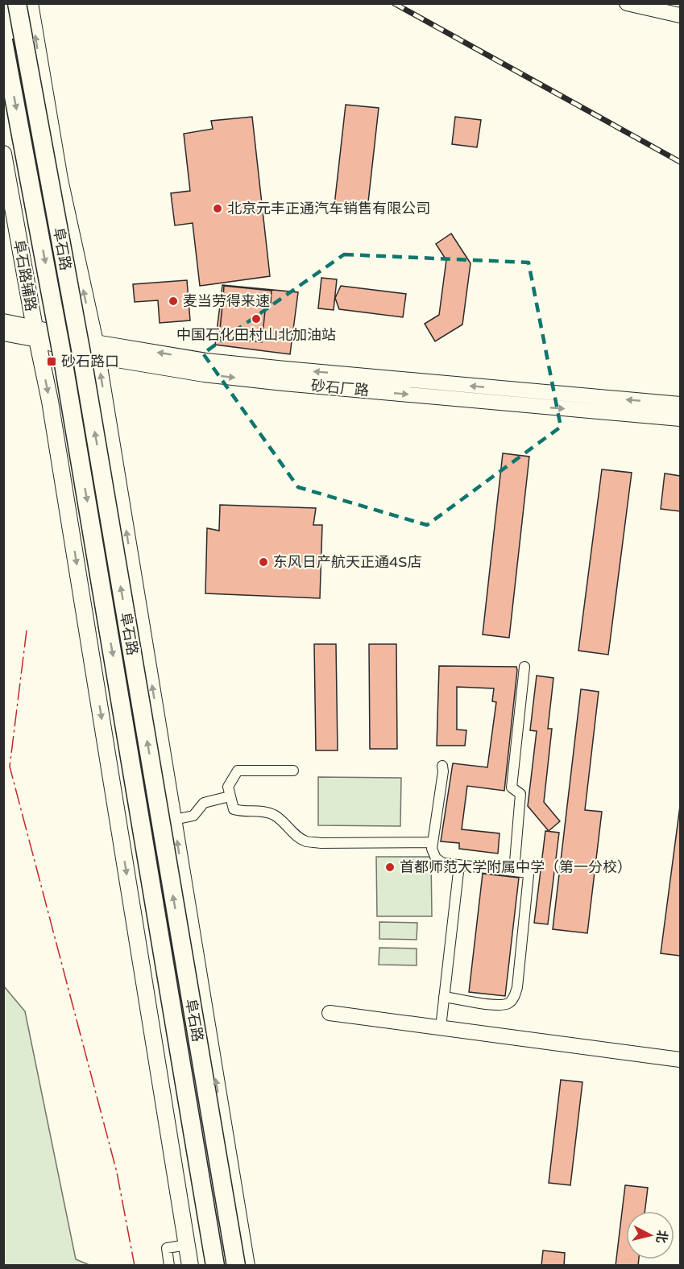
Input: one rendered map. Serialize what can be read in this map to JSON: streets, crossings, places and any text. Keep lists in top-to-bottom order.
{
  "streets": {
    "highway": ["阜石路"],
    "main road": ["阜石路辅路"],
    "street": ["砂石厂路"]
  },
  "crossings": [
    ["阜石路", "砂石厂路"],
    ["阜石路辅路", "砂石厂路"]
  ],
  "places": {
    "other": [
      "北京元丰正通汽车销售有限公司",
      "麦当劳得来速",
      "中国石化田村山北加油站",
      "东风日产航天正通4S店",
      "首都师范大学附属中学（第一分校）"
    ],
    "transit": ["砂石路口"]
  },
  "north": "right"
}
